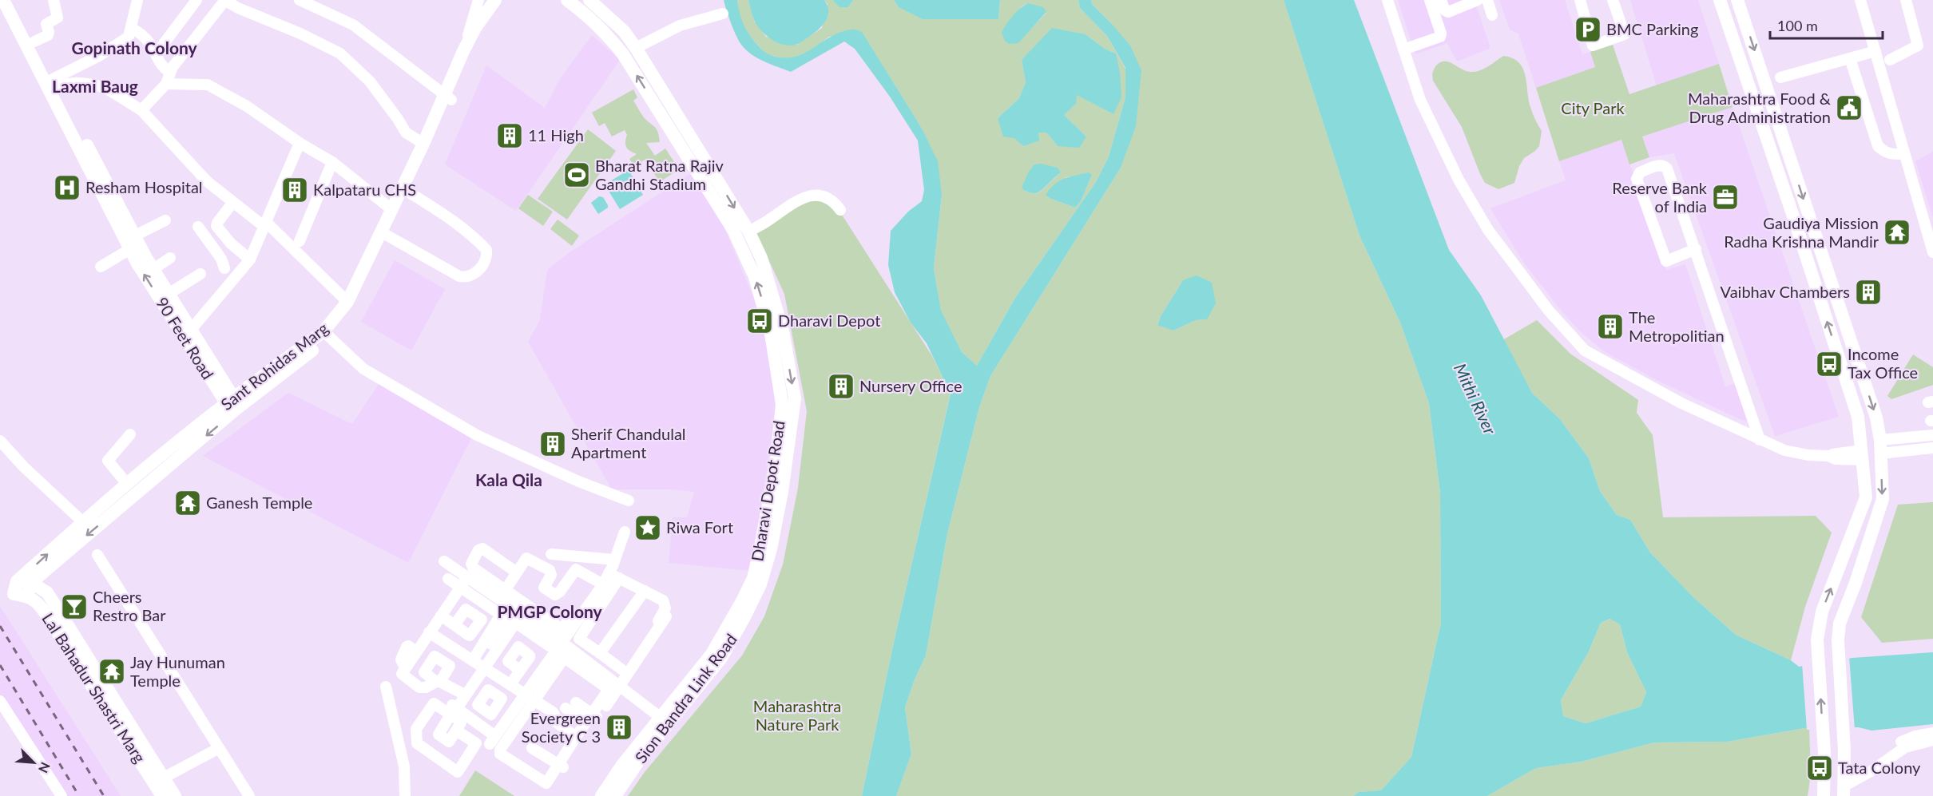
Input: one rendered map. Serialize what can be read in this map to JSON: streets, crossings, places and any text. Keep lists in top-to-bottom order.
{
  "streets": {
    "main road": [
      "90 Feet Road",
      "Sant Rohidas Marg",
      "Dharavi Depot Road",
      "Lal Bahadur Shastri Marg",
      "Sion Bandra Link Road"
    ]
  },
  "crossings": [
    ["90 Feet Road", "Sant Rohidas Marg"],
    ["Sant Rohidas Marg", "Lal Bahadur Shastri Marg"],
    ["Dharavi Depot Road", "Sion Bandra Link Road"]
  ],
  "one_way": ["Dharavi Depot Road", "Sion Bandra Link Road"],
  "districts": [
    "Gopinath Colony",
    "Laxmi Baug",
    "Kala Qila",
    "PMGP Colony"
  ],
  "water": ["Mithi River"],
  "parks": ["City Park", "Maharashtra Nature Park"],
  "places": {
    "parking": ["BMC Parking"],
    "public building": ["Maharashtra Food & Drug Administration"],
    "building": [
      "11 High",
      "Kalpataru CHS",
      "Vaibhav Chambers",
      "The Metropolitian",
      "Nursery Office",
      "Sherif Chandulal Apartment",
      "Evergreen Society C 3"
    ],
    "sports": ["Bharat Ratna Rajiv Gandhi Stadium"],
    "hospital": ["Resham Hospital"],
    "office": ["Reserve Bank of India"],
    "temple": ["Gaudiya Mission Radha Krishna Mandir", "Ganesh Temple", "Jay Hunuman Temple"],
    "bus stop": ["Dharavi Depot", "Income Tax Office", "Tata Colony"],
    "place": ["Riwa Fort"],
    "bar": ["Cheers Restro Bar"]
  },
  "scale_bar": "100 m",
  "north": "bottom right"
}
